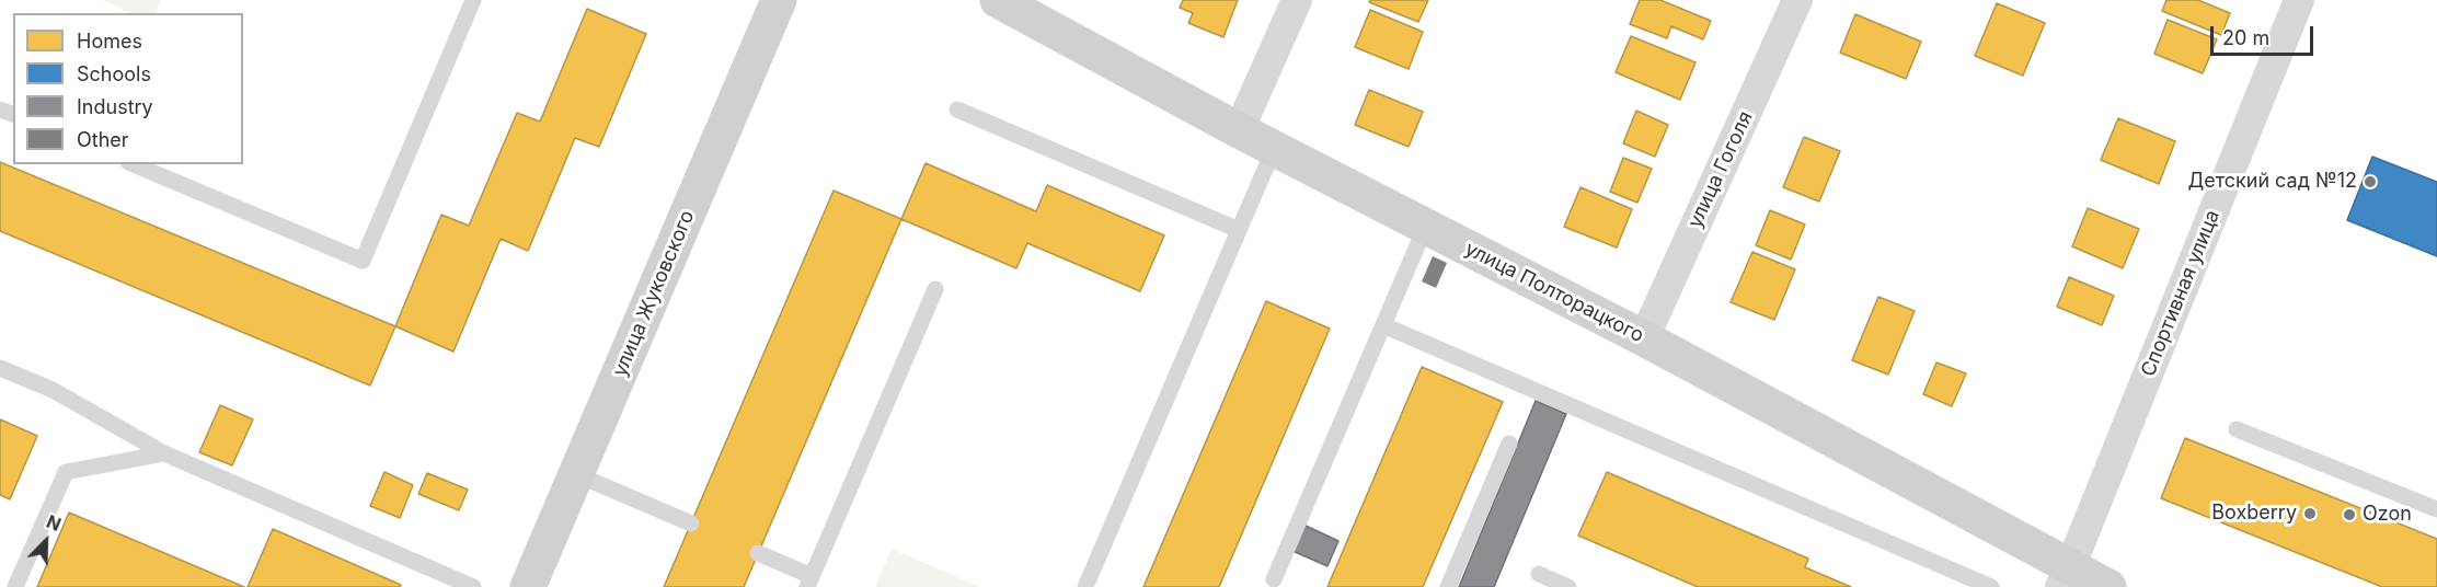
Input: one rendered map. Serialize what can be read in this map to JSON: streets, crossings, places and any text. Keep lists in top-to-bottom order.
{
  "streets": {
    "street": [
      "улица Гоголя",
      "улица Полторацкого",
      "улица Жуковского",
      "Спортивная улица"
    ]
  },
  "crossings": [
    ["улица Гоголя", "улица Полторацкого"],
    ["улица Полторацкого", "Спортивная улица"]
  ],
  "places": ["Детский сад №12", "Boxberry", "Ozon"],
  "legend": [
    "Homes",
    "Schools",
    "Industry",
    "Other"
  ],
  "scale_bar": "20 m",
  "north": "top right"
}
